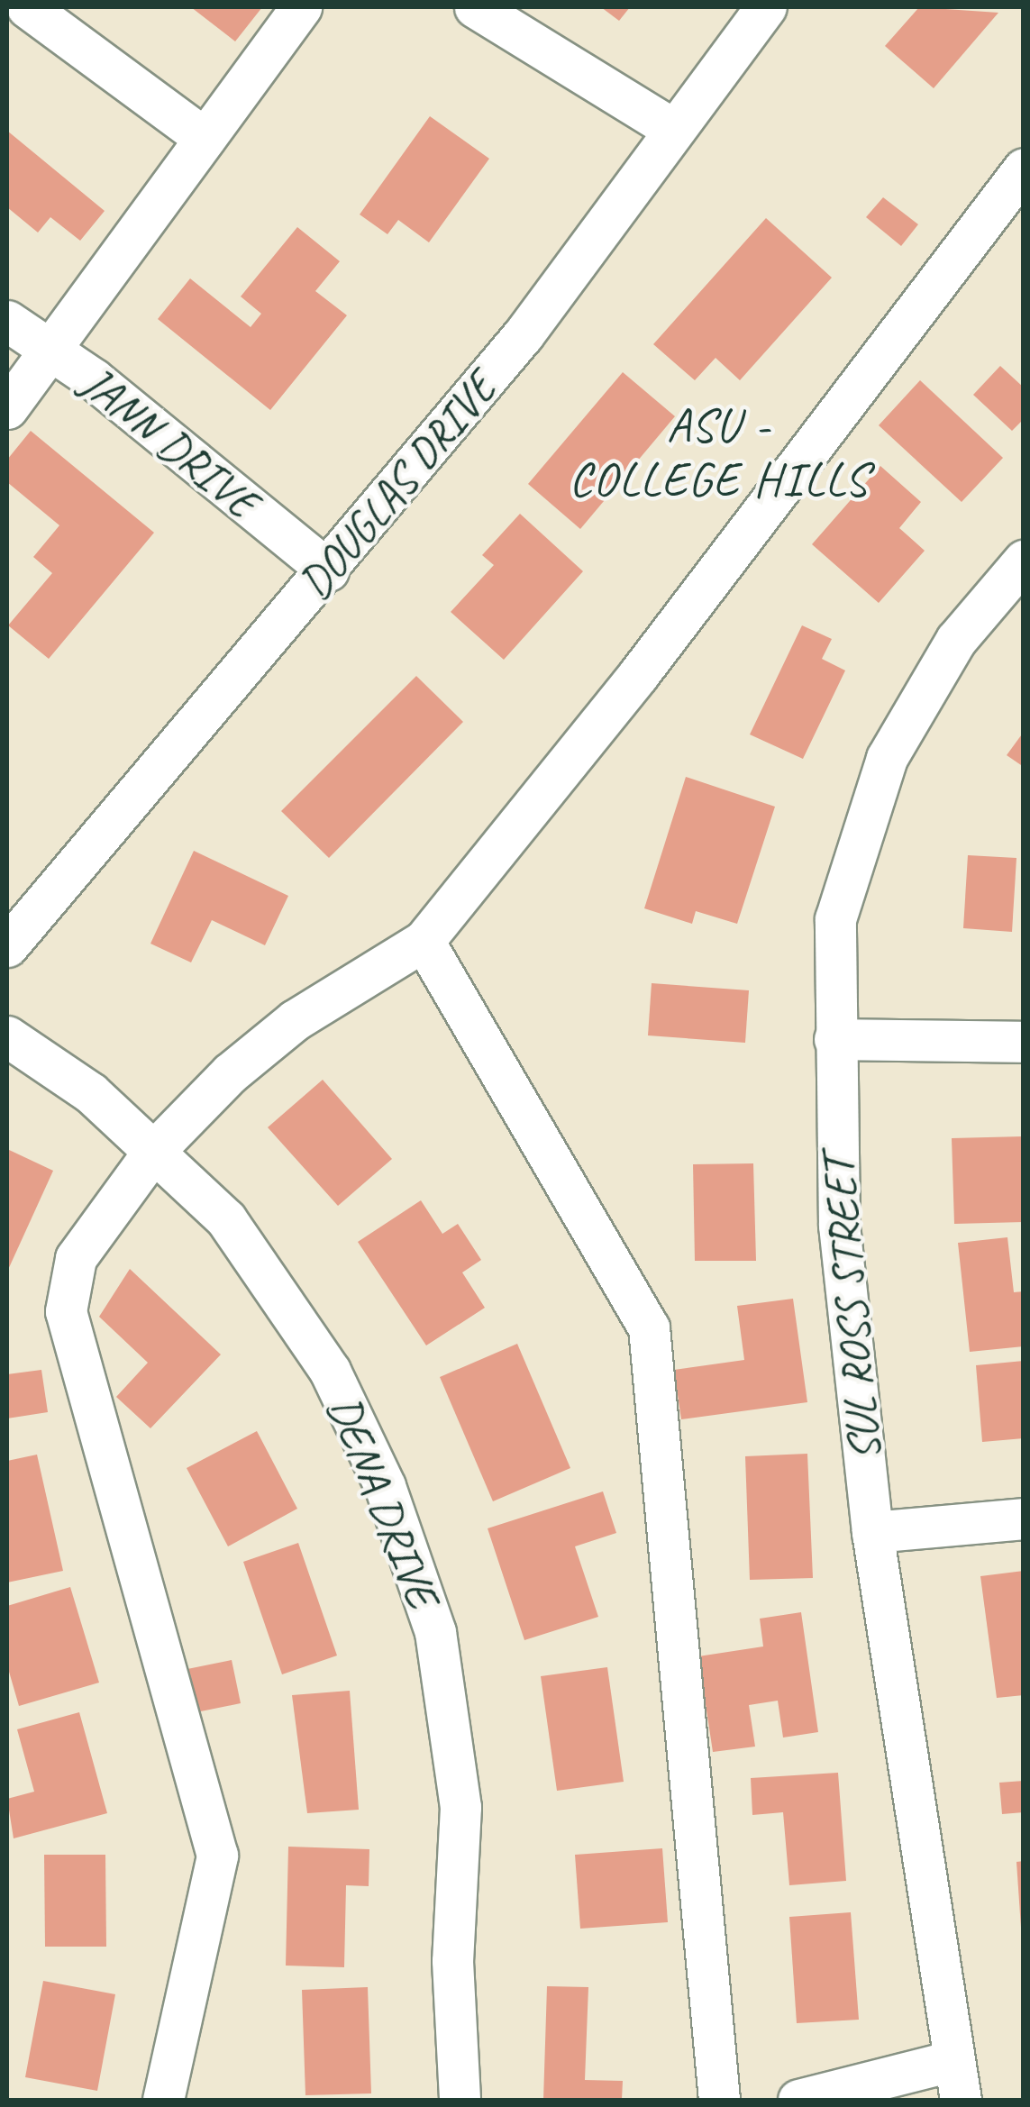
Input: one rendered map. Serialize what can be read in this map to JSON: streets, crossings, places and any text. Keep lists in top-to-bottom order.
{
  "streets": {
    "street": [
      "JANN DRIVE",
      "DOUGLAS DRIVE",
      "SUL ROSS STREET",
      "DENA DRIVE"
    ]
  },
  "crossings": [
    ["JANN DRIVE", "DOUGLAS DRIVE"]
  ],
  "districts": ["ASU - COLLEGE HILLS"]
}
